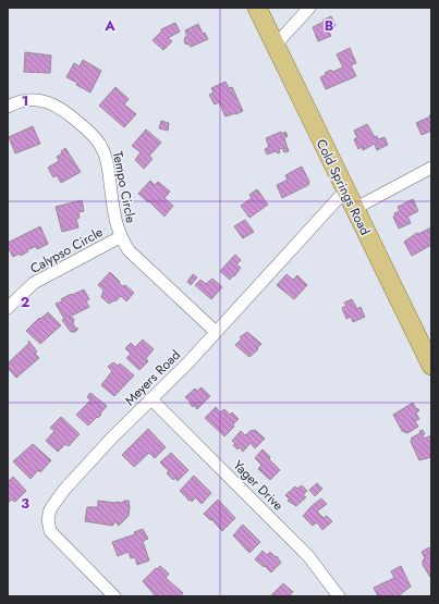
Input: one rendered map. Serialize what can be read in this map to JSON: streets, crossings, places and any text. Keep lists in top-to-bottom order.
{
  "streets": {
    "main road": ["Cold Springs Road"],
    "street": [
      "Tempo Circle",
      "Calypso Circle",
      "Meyers Road",
      "Yager Drive"
    ]
  },
  "crossings": [
    ["Tempo Circle", "Calypso Circle"],
    ["Tempo Circle", "Meyers Road"],
    ["Cold Springs Road", "Meyers Road"],
    ["Meyers Road", "Yager Drive"]
  ],
  "grid": {
    "columns": ["A", "B"],
    "rows": ["1", "2", "3"]
  }
}
